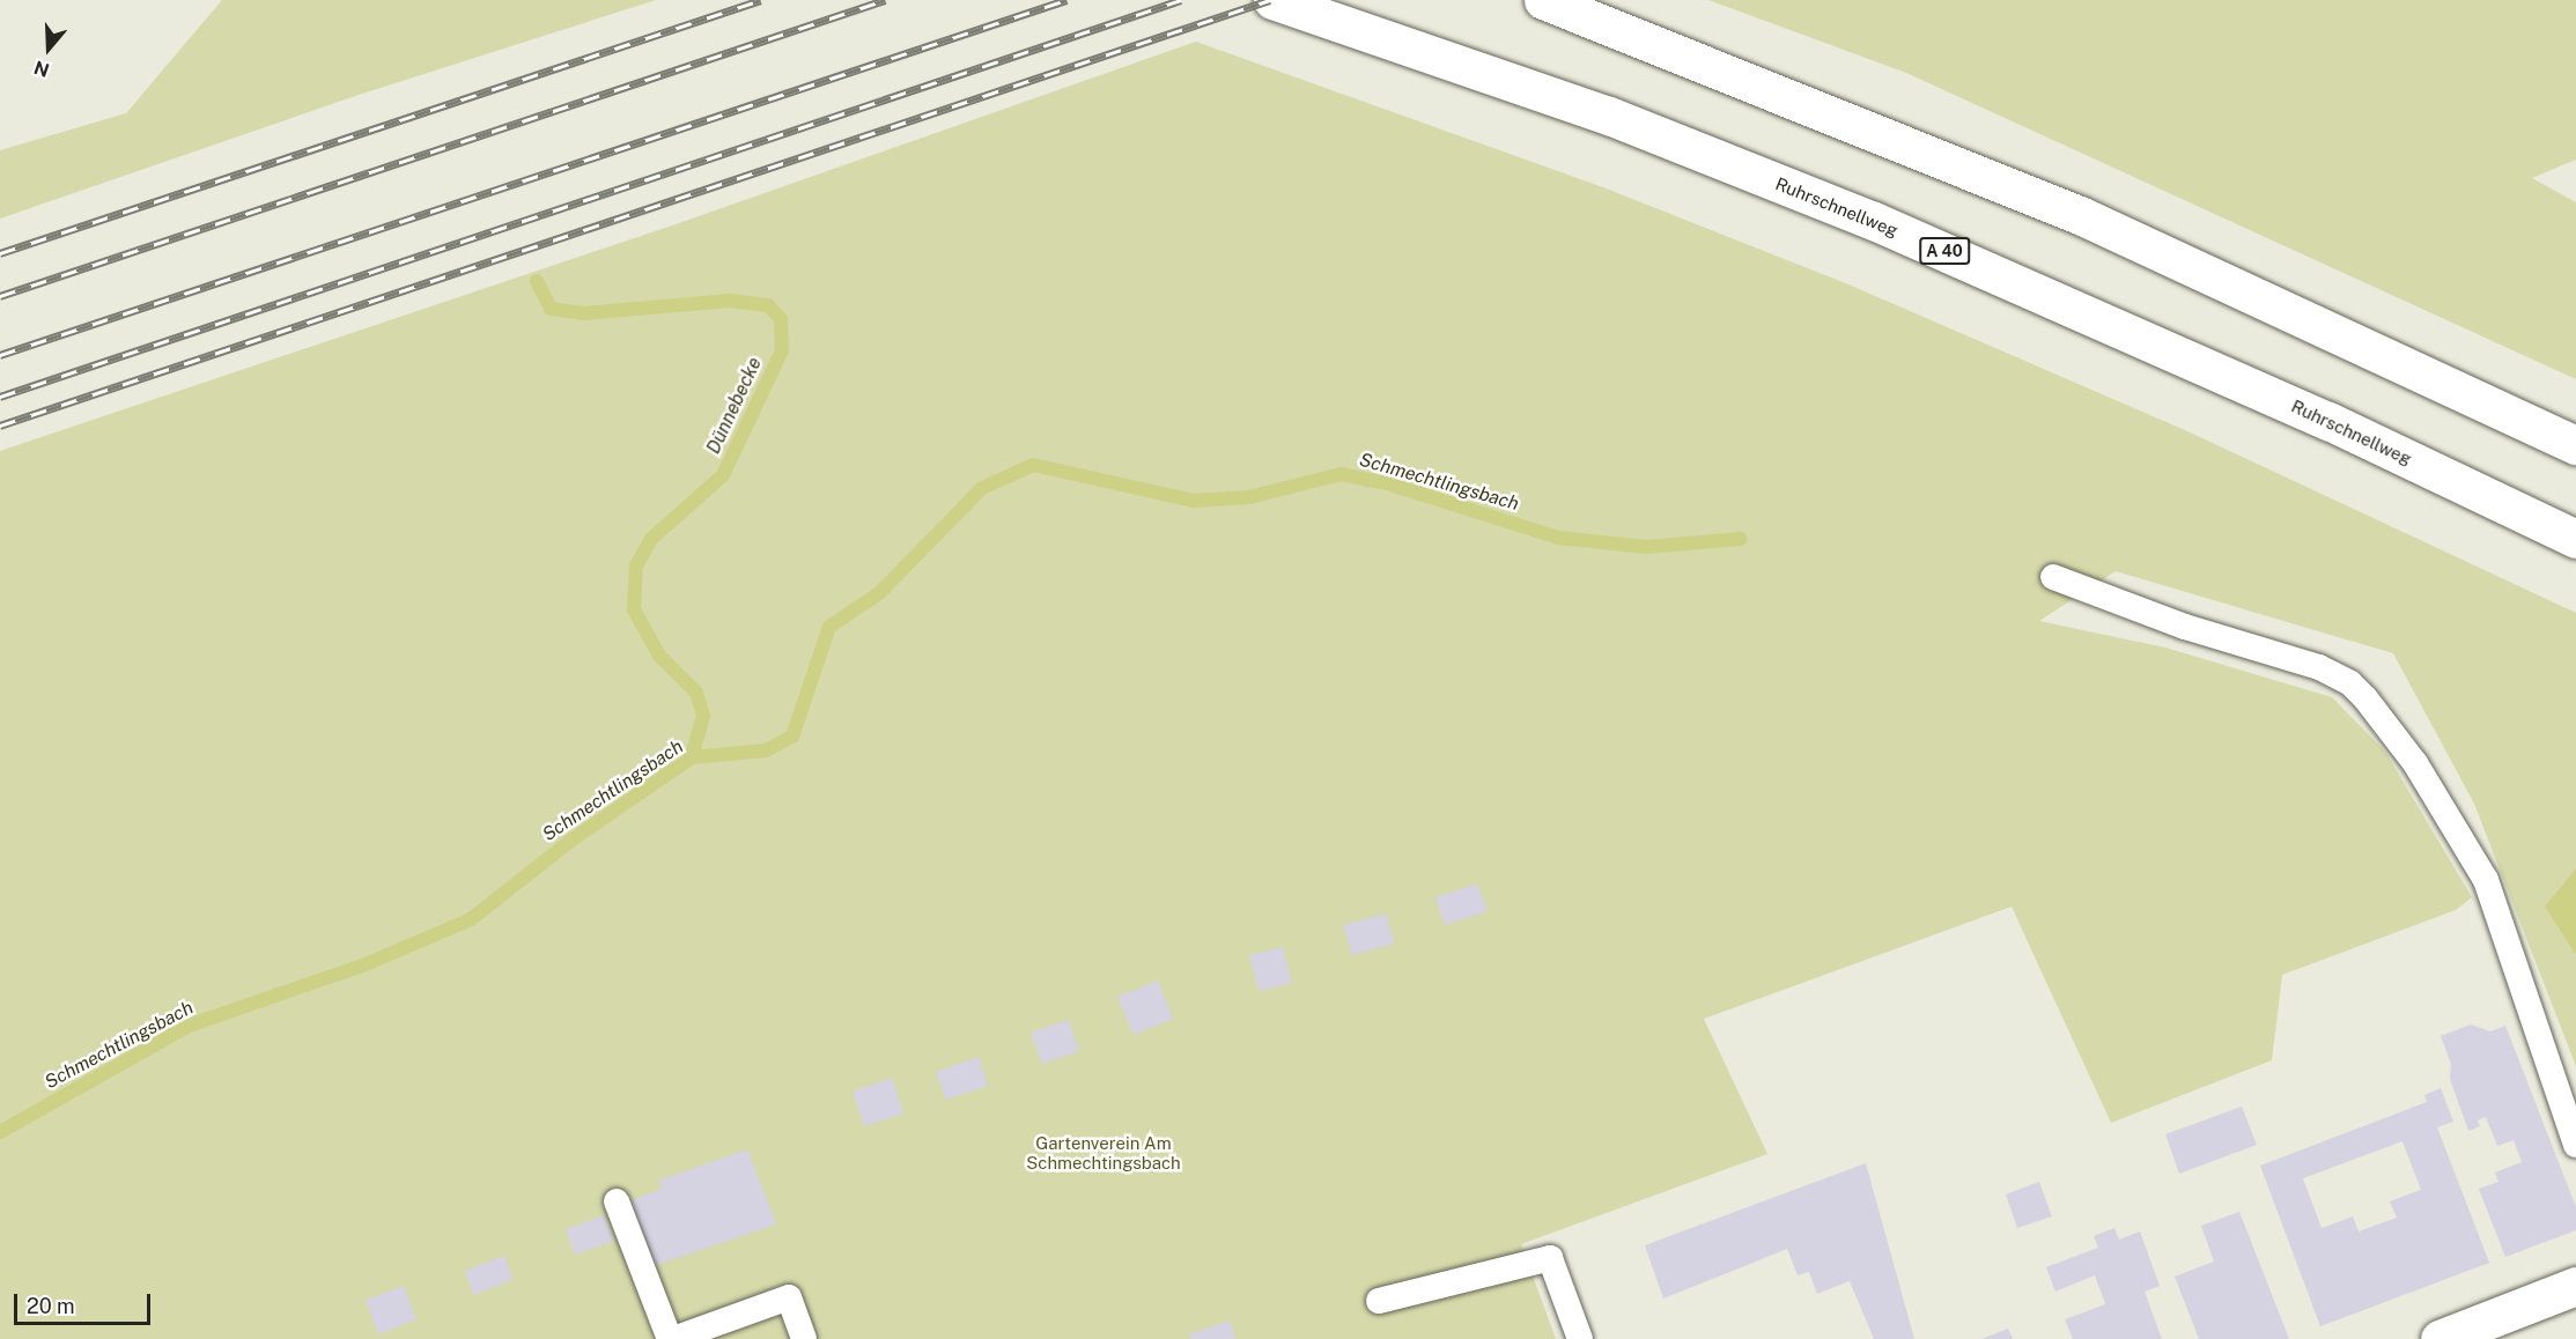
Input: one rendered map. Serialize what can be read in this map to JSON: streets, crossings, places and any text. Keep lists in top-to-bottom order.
{
  "streets": {
    "main road": ["Ruhrschnellweg", "A 40"]
  },
  "water": ["Dünnebecke", "Schmechtlingsbach"],
  "parks": ["Gartenverein Am Schmechtingsbach"],
  "scale_bar": "20 m",
  "north": "bottom"
}
